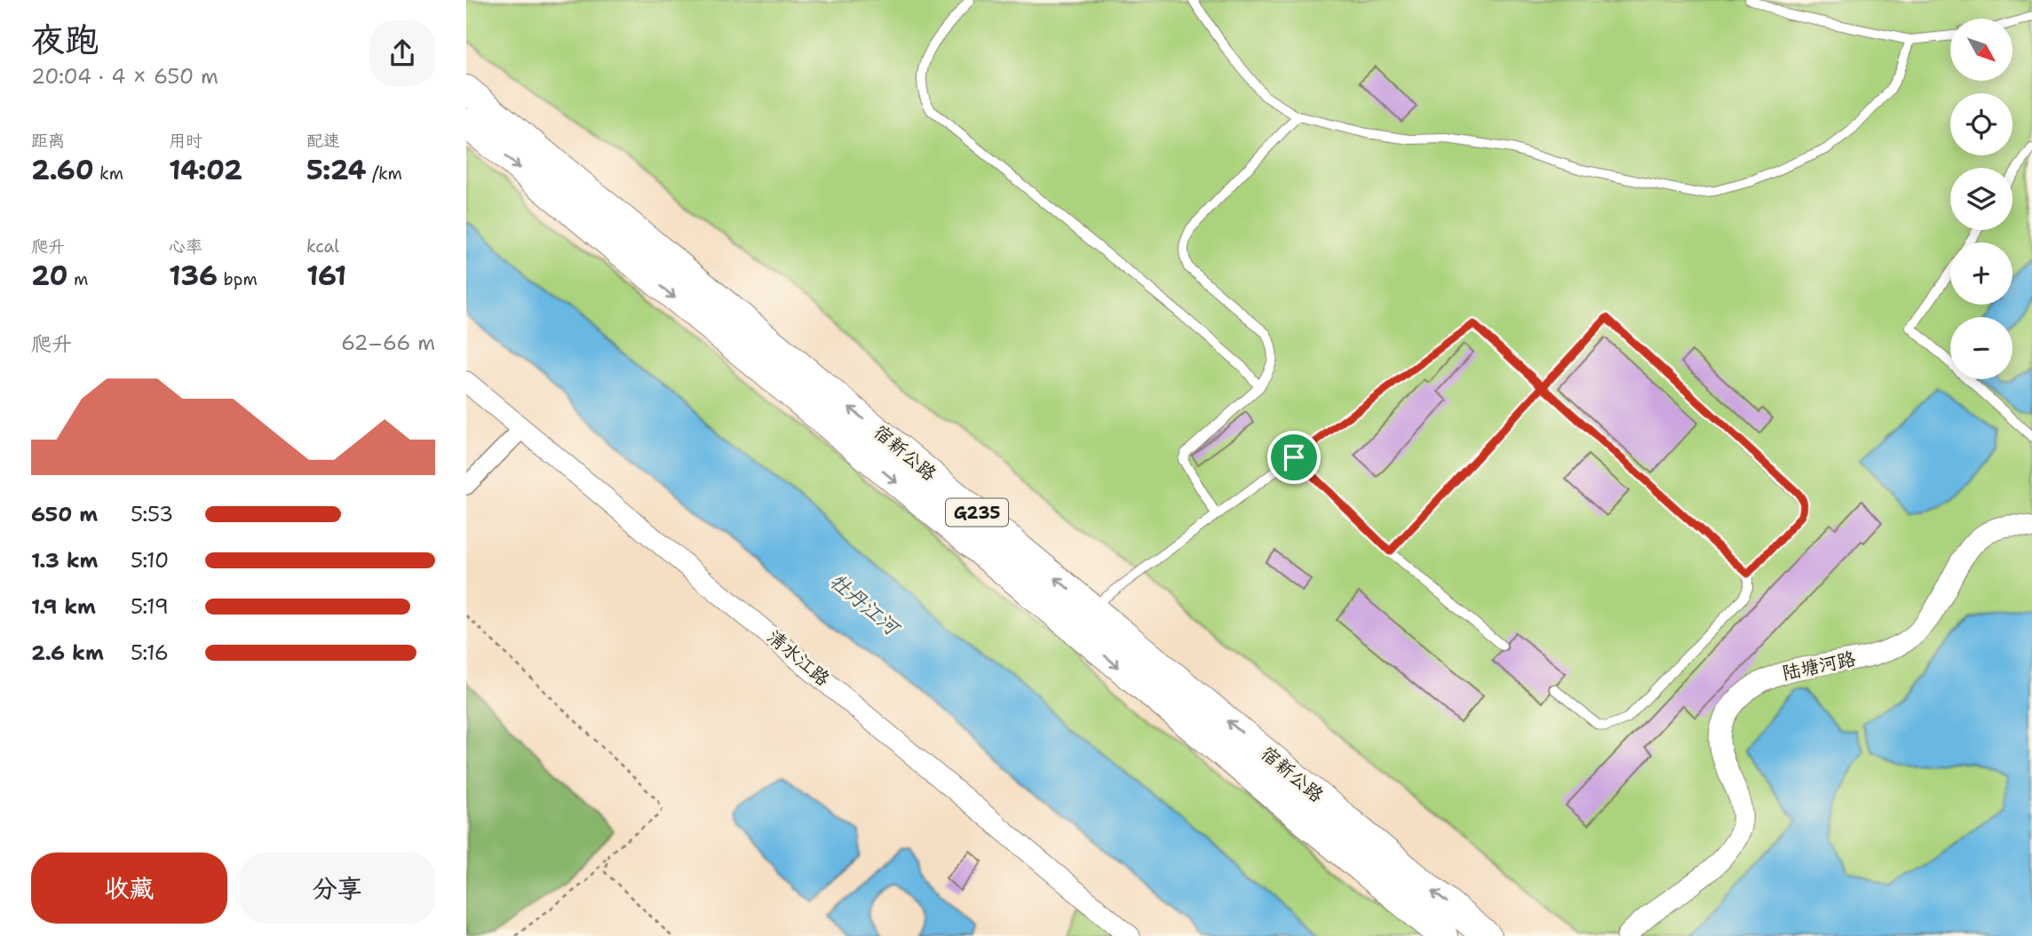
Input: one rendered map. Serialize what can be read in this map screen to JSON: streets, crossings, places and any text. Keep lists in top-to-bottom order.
{
  "streets": {
    "highway": ["宿新公路", "G235"],
    "street": ["清水江路", "陆塘河路"]
  },
  "water": ["牡丹江河"],
  "north": "bottom right",
  "page": {
    "heading": ["夜跑", "20:04 · 4 × 650 m"],
    "map_buttons": ["+", "−"],
    "stats": [
      ["距离", "2.60 km"],
      ["用时", "14:02"],
      ["配速", "5:24 /km"],
      ["爬升", "20 m"],
      ["心率", "136 bpm"],
      ["kcal", "161"]
    ],
    "chart": ["爬升", "62–66 m"],
    "list": [
      {
        "name": "650 m",
        "note": "5:53"
      },
      {
        "name": "1.3 km",
        "note": "5:10"
      },
      {
        "name": "1.9 km",
        "note": "5:19"
      },
      {
        "name": "2.6 km",
        "note": "5:16"
      }
    ],
    "buttons": ["收藏", "分享"]
  }
}
